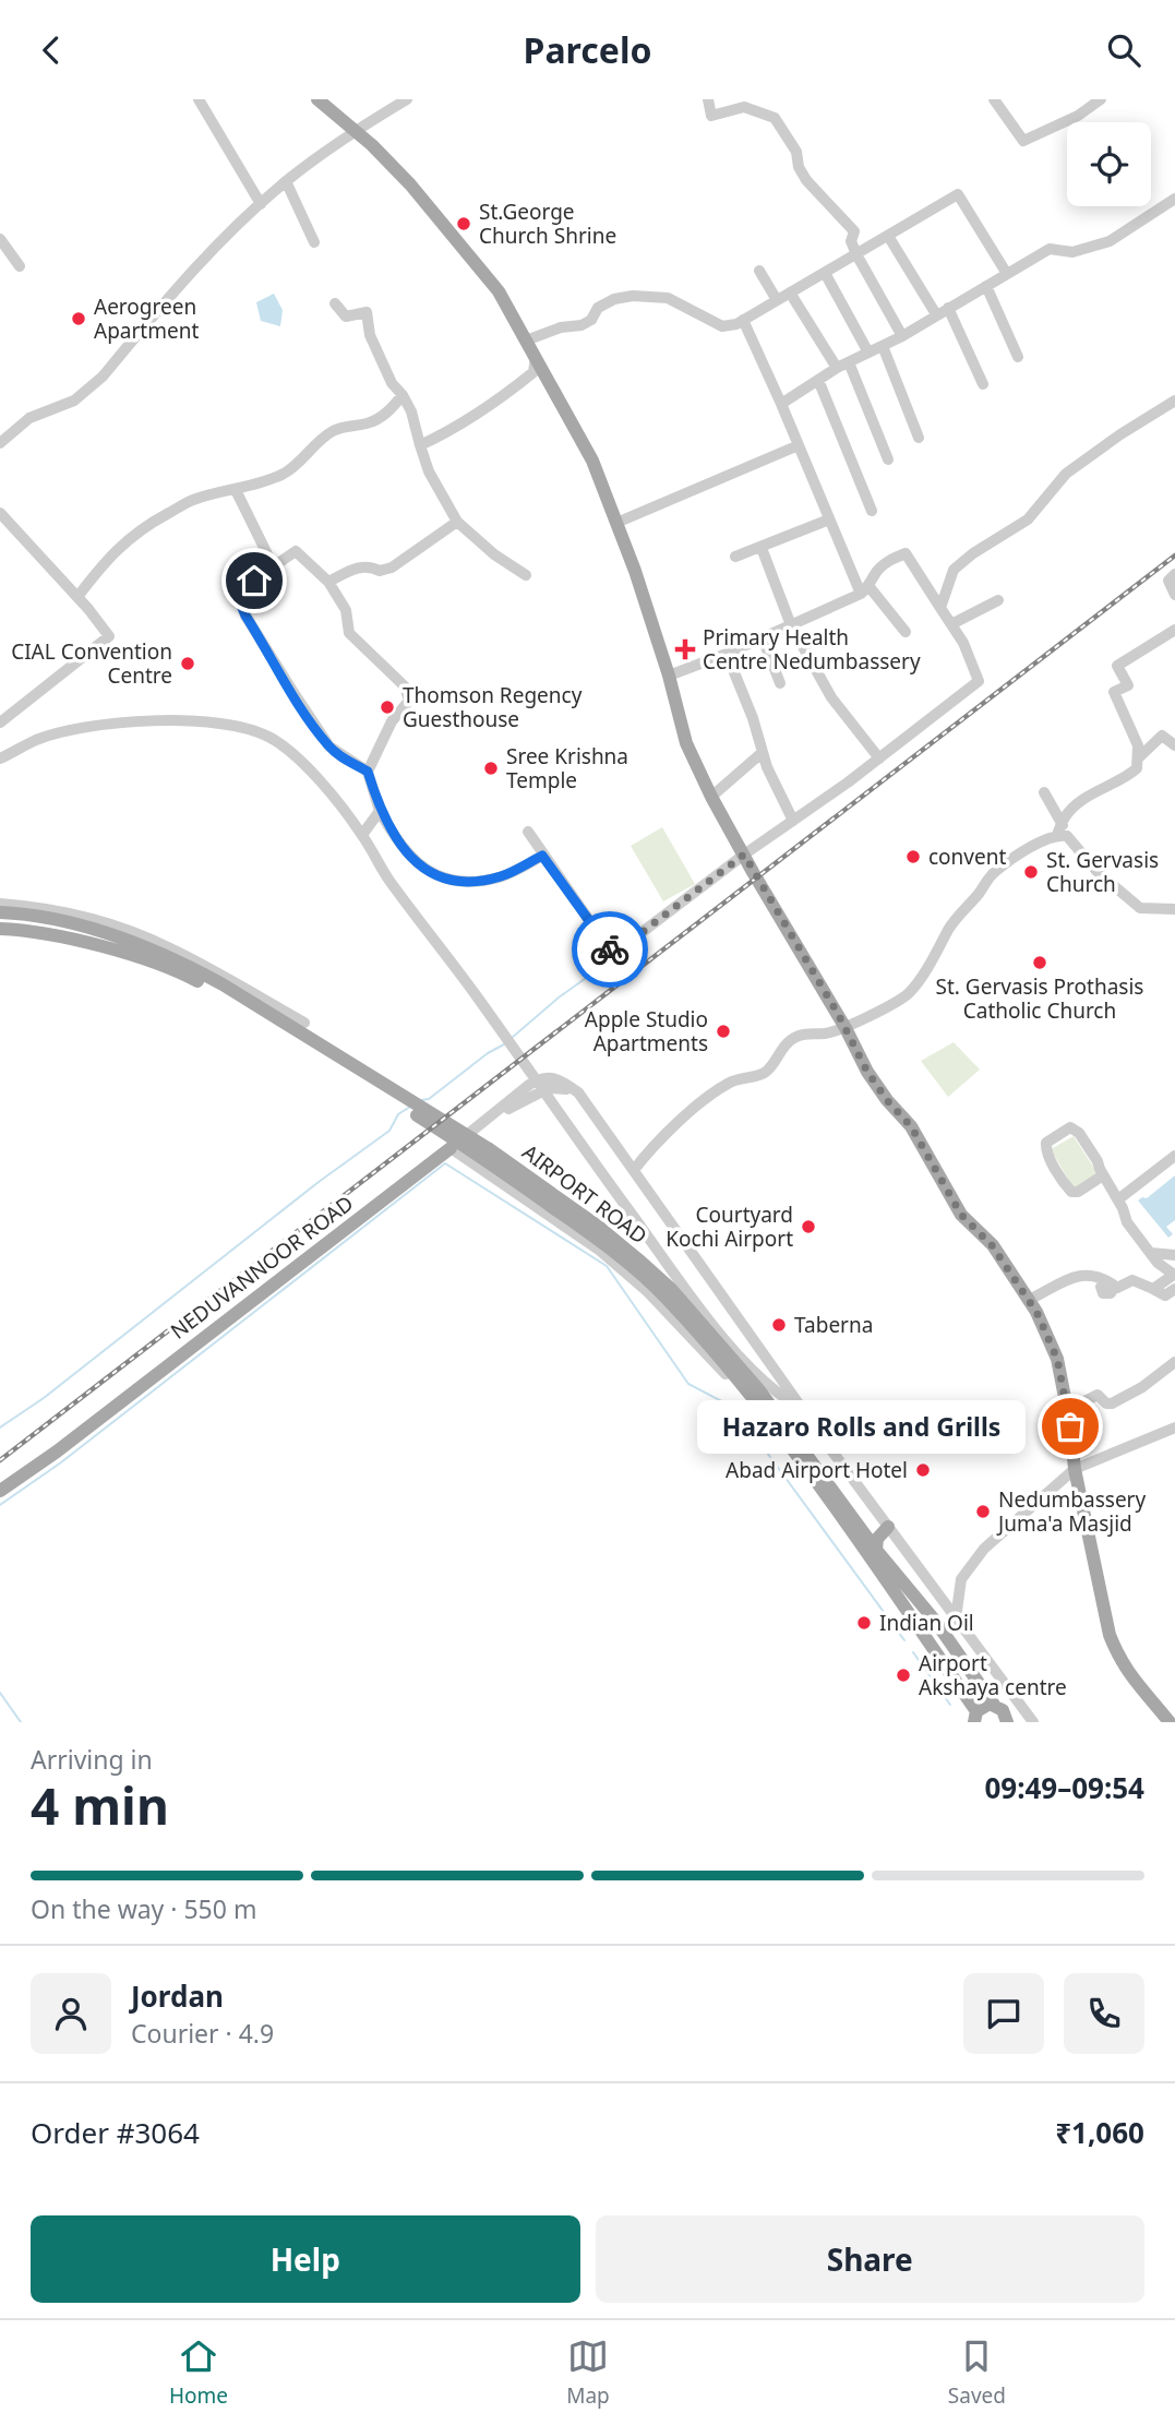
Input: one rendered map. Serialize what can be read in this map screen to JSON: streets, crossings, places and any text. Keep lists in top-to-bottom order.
{
  "streets": {
    "main road": ["AIRPORT ROAD", "NEDUVANNOOR ROAD"]
  },
  "places": {
    "other": [
      "St.George Church Shrine",
      "Aerogreen Apartment",
      "CIAL Convention Centre",
      "Thomson Regency Guesthouse",
      "Sree Krishna Temple",
      "convent",
      "St. Gervasis Church",
      "St. Gervasis Prothasis Catholic Church",
      "Apple Studio Apartments",
      "Courtyard Kochi Airport",
      "Taberna",
      "Hazaro Rolls and Grills",
      "Abad Airport Hotel",
      "Nedumbassery Juma'a Masjid",
      "Indian Oil",
      "Airport Akshaya centre"
    ],
    "health": ["Primary Health Centre Nedumbassery"]
  },
  "page": {
    "header": "Parcelo",
    "bubble": "Hazaro Rolls and Grills",
    "heading": ["4 min", "Arriving in", "09:49–09:54"],
    "panel": [
      "Jordan",
      "Courier · 4.9",
      "Order #3064",
      "₹1,060"
    ],
    "bar": "On the way · 550 m",
    "buttons": ["Help", "Share"],
    "tabs": ["Home", "Map", "Saved"]
  }
}
